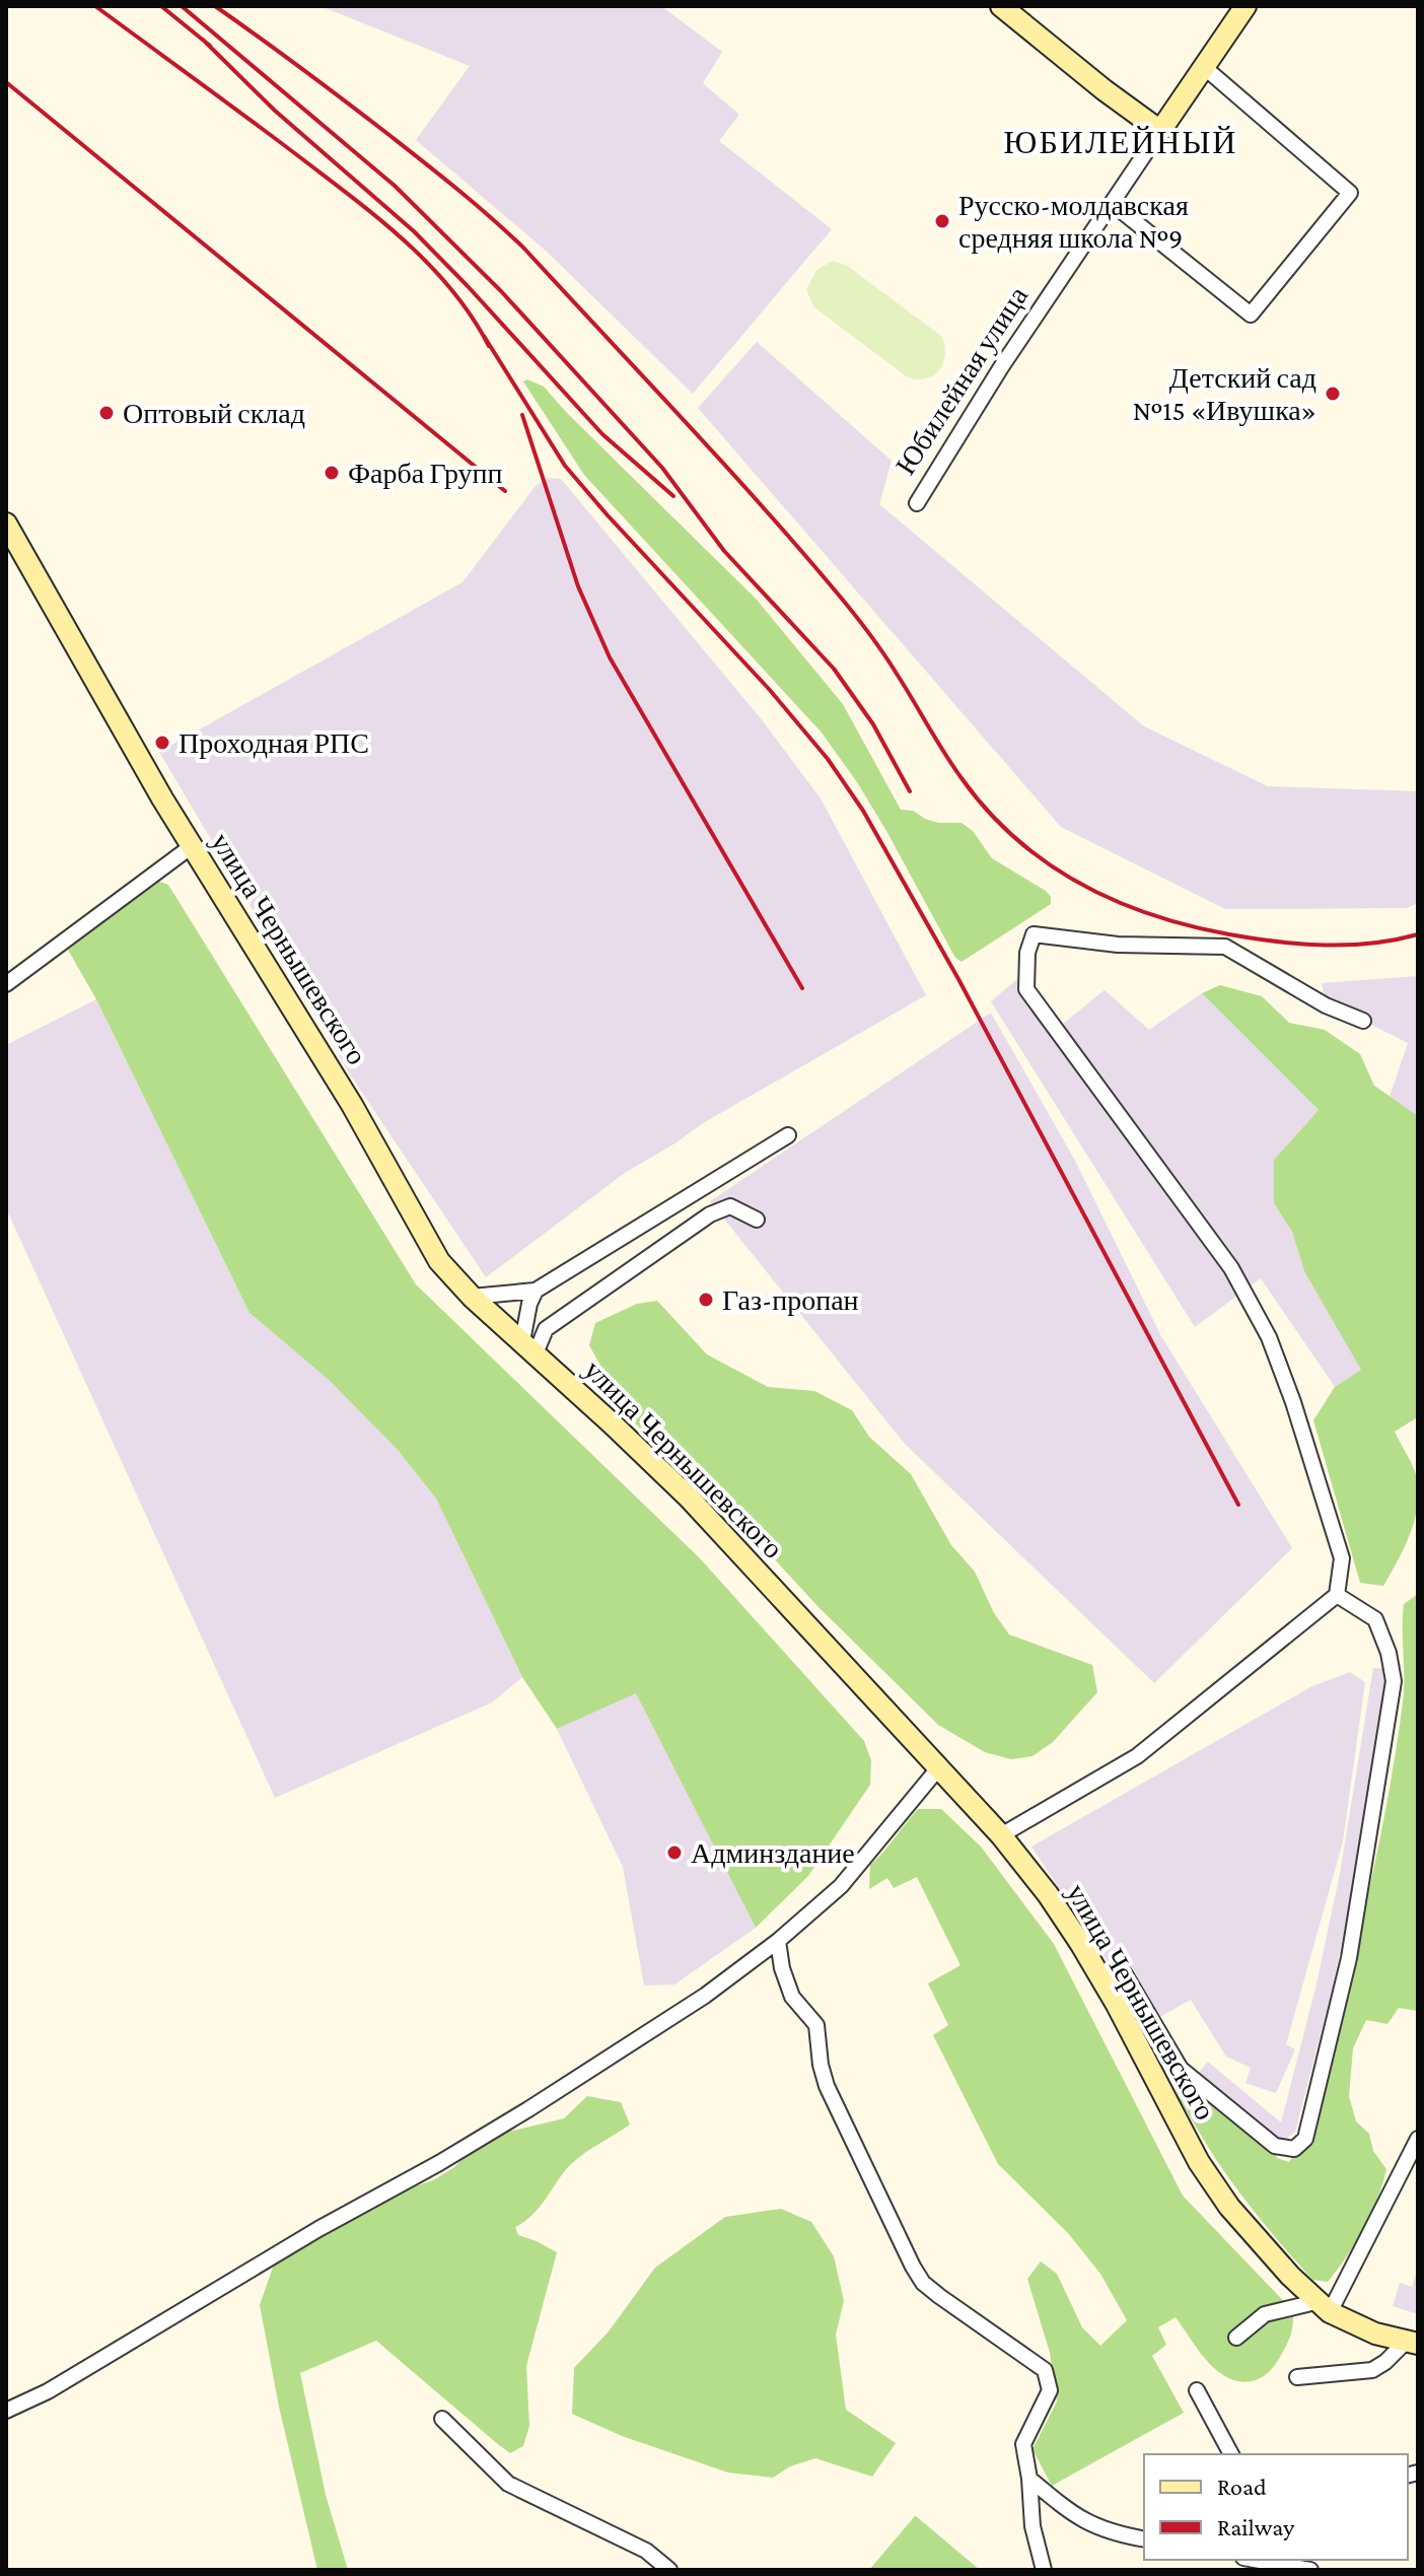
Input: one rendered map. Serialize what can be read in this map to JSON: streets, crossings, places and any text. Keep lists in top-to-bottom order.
{
  "streets": {
    "main road": ["Юбилейная улица", "улица Чернышевского"]
  },
  "districts": ["ЮБИЛЕЙНЫЙ"],
  "places": [
    "Русско-молдавская средняя школа №9",
    "Детский сад №15 «Ивушка»",
    "Оптовый склад",
    "Фарба Групп",
    "Проходная РПС",
    "Газ-пропан",
    "Админздание"
  ],
  "legend": ["Road", "Railway"]
}
